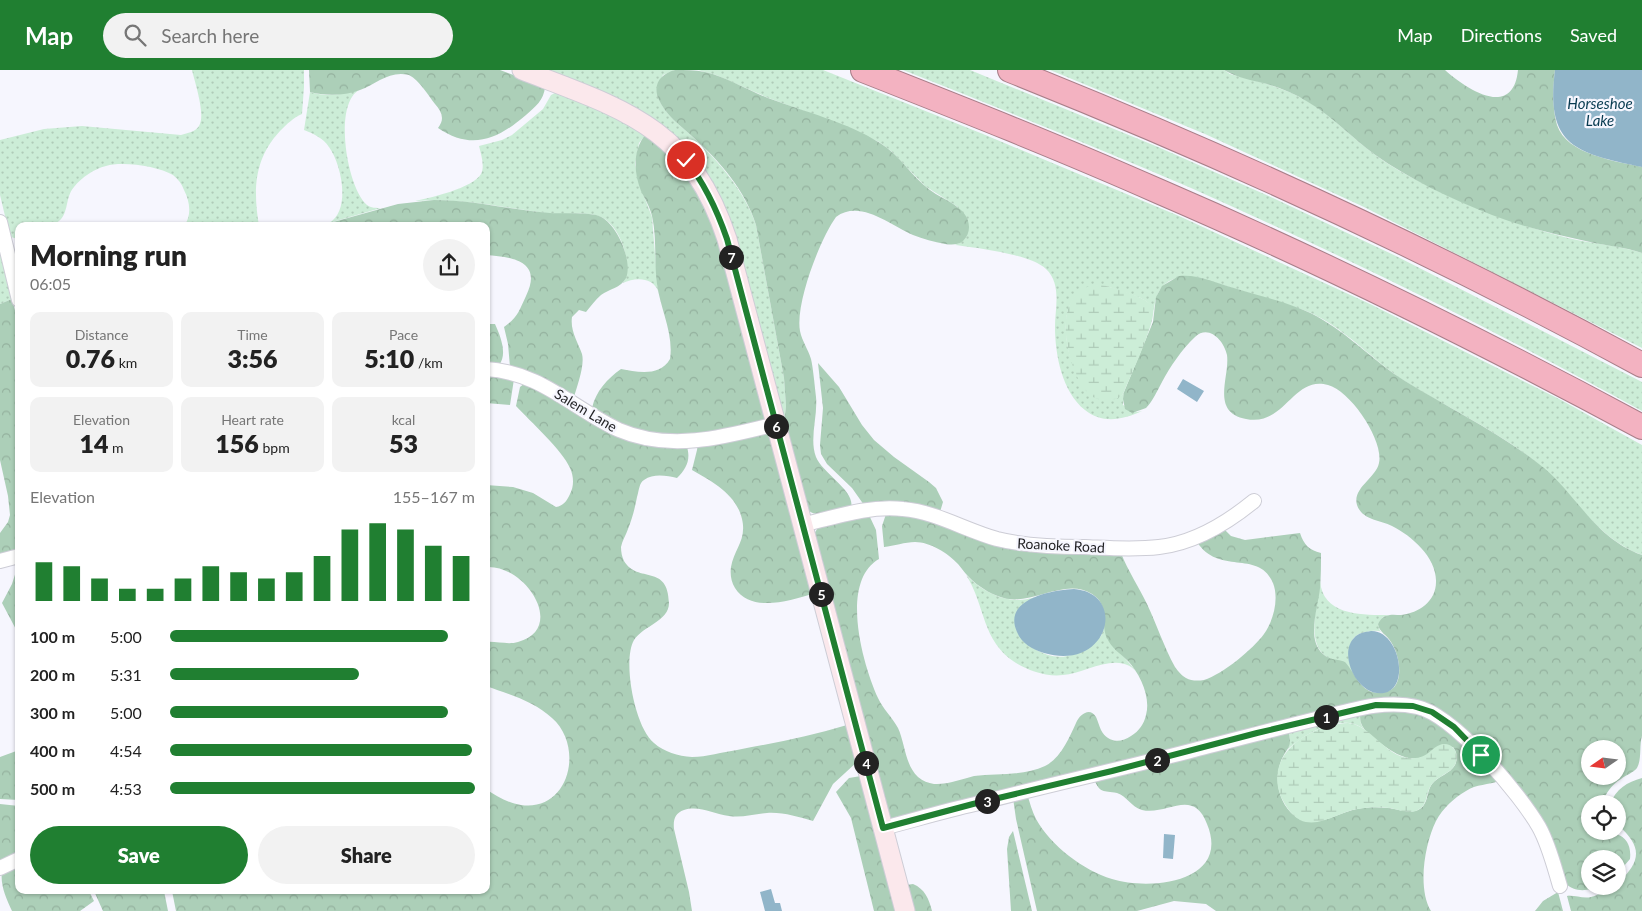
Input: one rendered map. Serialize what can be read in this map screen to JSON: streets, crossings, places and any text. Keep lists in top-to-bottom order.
{
  "streets": {
    "street": ["Salem Lane", "Roanoke Road"]
  },
  "water": ["Horseshoe Lake"],
  "north": "left",
  "page": {
    "header": "Map",
    "search": "Search here",
    "nav": ["Map", "Directions", "Saved"],
    "heading": ["Morning run", "06:05"],
    "pins": [
      "7",
      "6",
      "5",
      "1",
      "2",
      "4",
      "3"
    ],
    "stats": [
      ["Distance", "0.76 km"],
      ["Time", "3:56"],
      ["Pace", "5:10 /km"],
      ["Elevation", "14 m"],
      ["Heart rate", "156 bpm"],
      ["kcal", "53"]
    ],
    "chart": ["Elevation", "155–167 m"],
    "list": [
      {
        "name": "100 m",
        "note": "5:00"
      },
      {
        "name": "200 m",
        "note": "5:31"
      },
      {
        "name": "300 m",
        "note": "5:00"
      },
      {
        "name": "400 m",
        "note": "4:54"
      },
      {
        "name": "500 m",
        "note": "4:53"
      }
    ],
    "buttons": ["Save", "Share"]
  }
}
